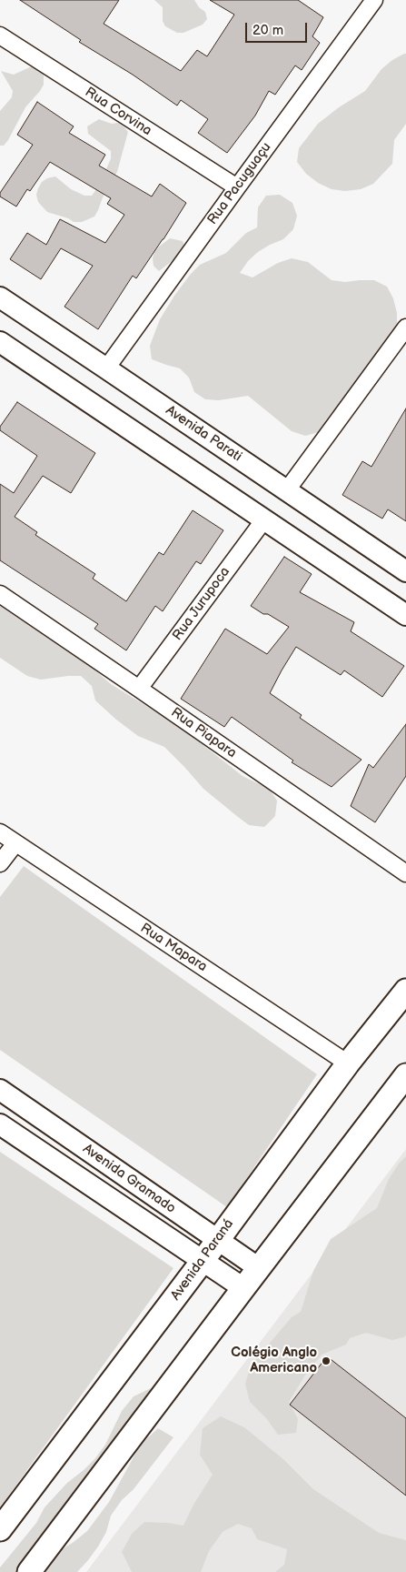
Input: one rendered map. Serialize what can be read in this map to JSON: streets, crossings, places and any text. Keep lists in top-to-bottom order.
{
  "streets": {
    "main road": ["Avenida Paraná"],
    "street": [
      "Rua Corvina",
      "Rua Pacuguaçu",
      "Avenida Parati",
      "Rua Jurupoca",
      "Rua Piapara",
      "Rua Mapara",
      "Avenida Gramado"
    ]
  },
  "crossings": [
    ["Rua Corvina", "Rua Pacuguaçu"],
    ["Rua Pacuguaçu", "Avenida Parati"],
    ["Rua Jurupoca", "Rua Piapara"],
    ["Rua Mapara", "Avenida Paraná"],
    ["Avenida Gramado", "Avenida Paraná"]
  ],
  "places": ["Colégio Anglo Americano"],
  "scale_bar": "20 m"
}
